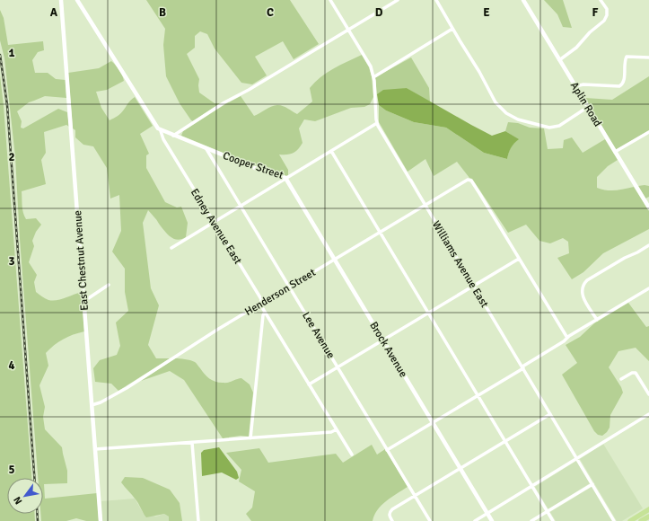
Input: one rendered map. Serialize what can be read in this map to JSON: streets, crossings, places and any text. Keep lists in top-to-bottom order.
{
  "streets": {
    "street": [
      "Aplin Road",
      "Cooper Street",
      "Edney Avenue East",
      "East Chestnut Avenue",
      "Williams Avenue East",
      "Henderson Street",
      "Lee Avenue",
      "Brock Avenue"
    ]
  },
  "crossings": [
    ["Cooper Street", "Edney Avenue East"],
    ["Cooper Street", "Williams Avenue East"],
    ["Cooper Street", "Lee Avenue"],
    ["Cooper Street", "Brock Avenue"],
    ["Edney Avenue East", "Henderson Street"],
    ["East Chestnut Avenue", "Henderson Street"],
    ["Williams Avenue East", "Henderson Street"],
    ["Henderson Street", "Lee Avenue"],
    ["Henderson Street", "Brock Avenue"]
  ],
  "north": "bottom left",
  "grid": {
    "columns": [
      "A",
      "B",
      "C",
      "D",
      "E",
      "F"
    ],
    "rows": [
      "1",
      "2",
      "3",
      "4",
      "5"
    ]
  }
}
